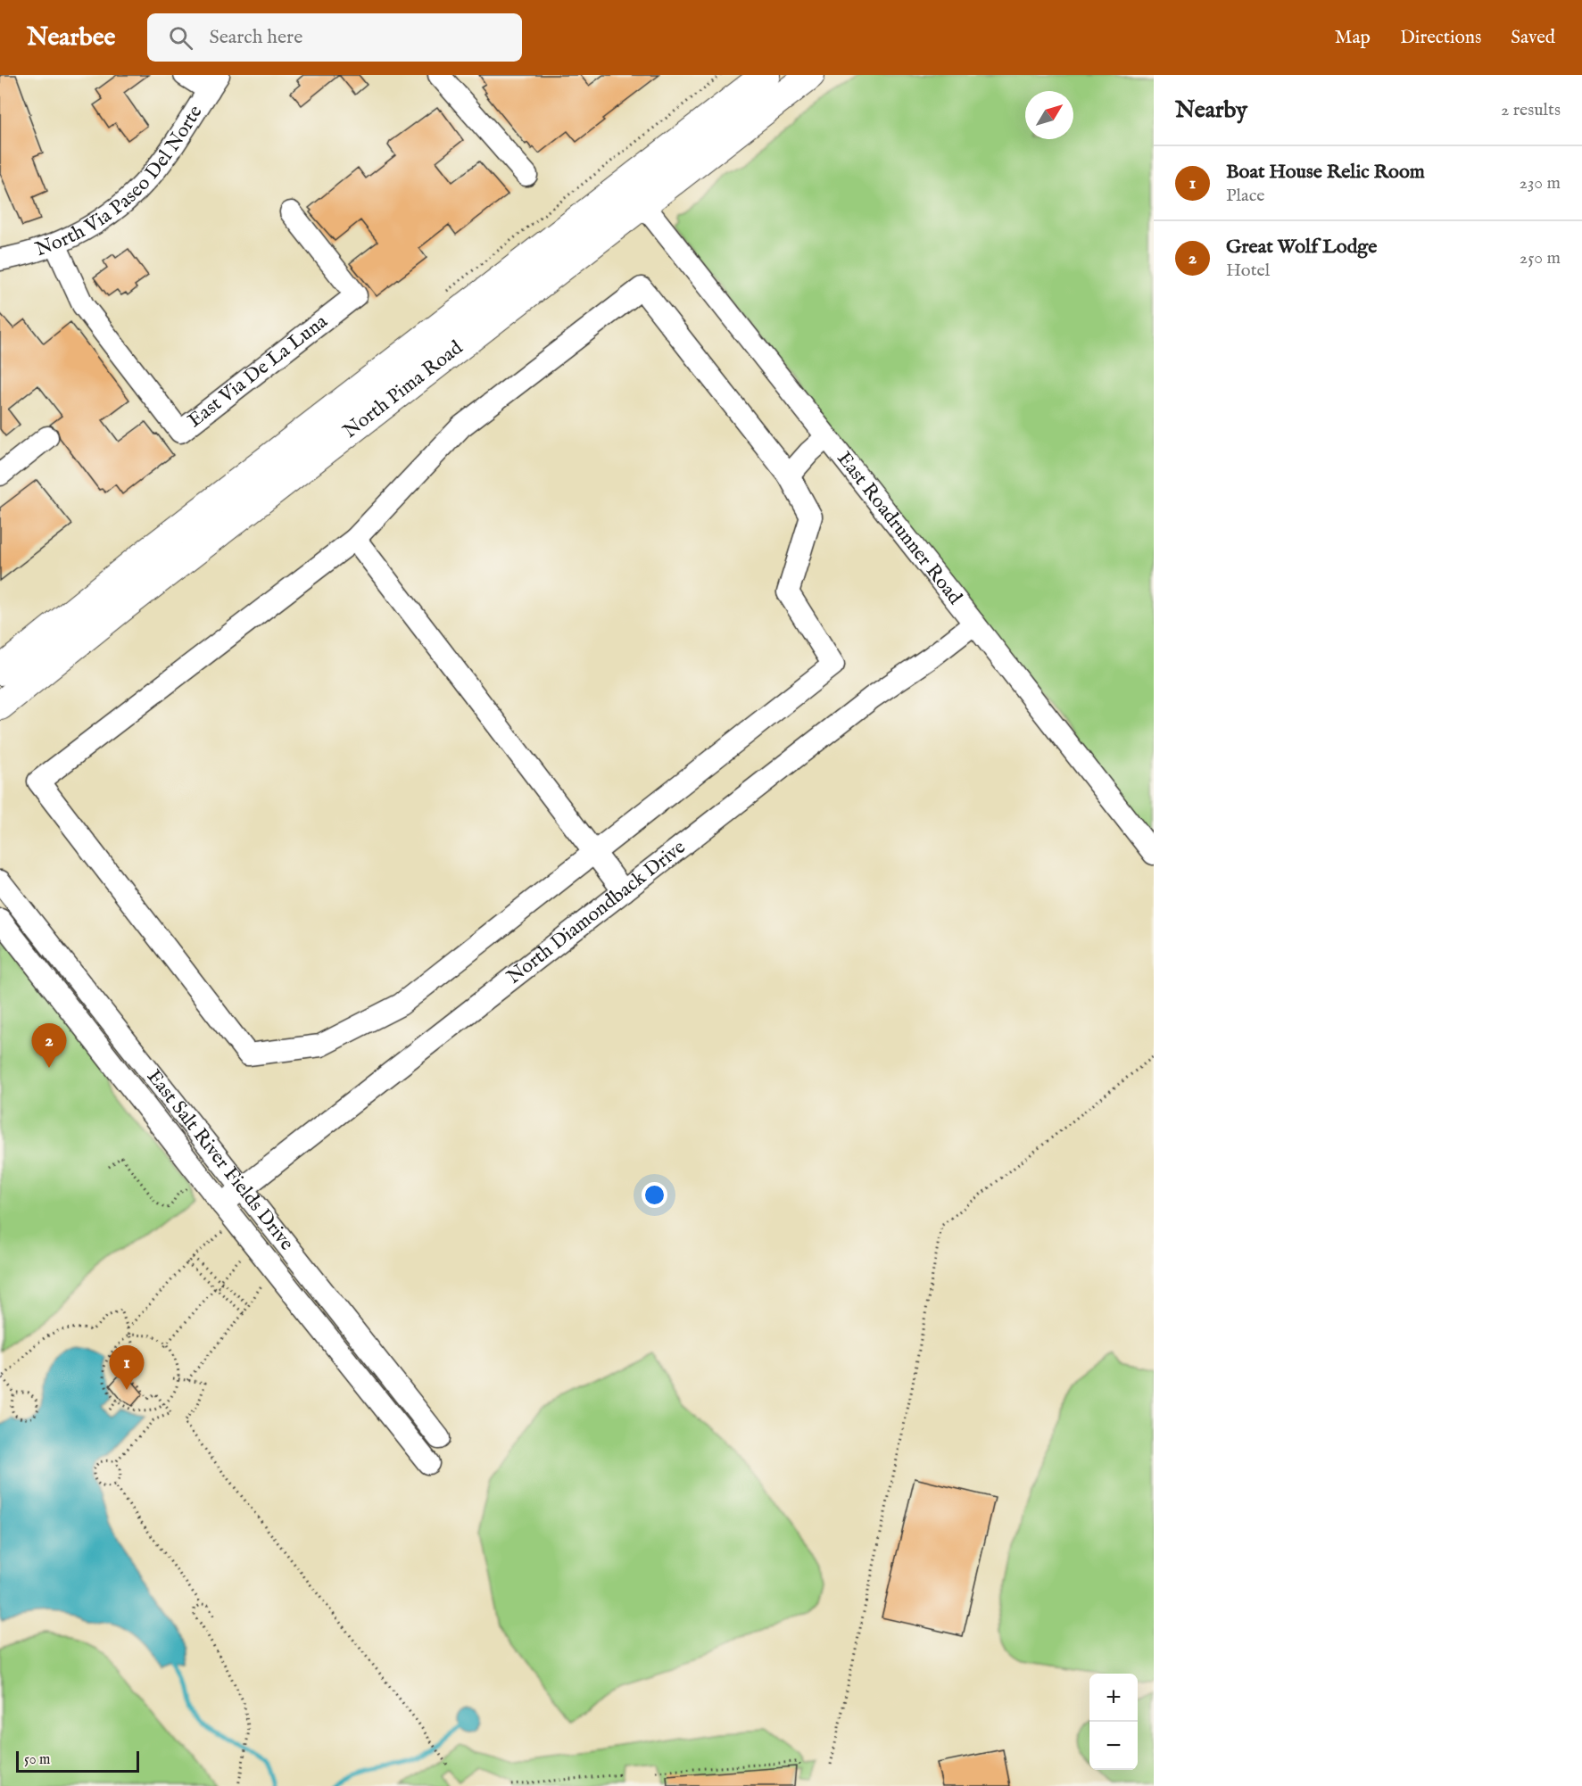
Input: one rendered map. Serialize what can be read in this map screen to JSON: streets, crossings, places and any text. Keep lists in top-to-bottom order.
{
  "streets": {
    "main road": ["North Pima Road"],
    "street": [
      "North Via Paseo Del Norte",
      "East Via De La Luna",
      "East Roadrunner Road",
      "North Diamondback Drive",
      "East Salt River Fields Drive"
    ]
  },
  "crossings": [
    ["North Via Paseo Del Norte", "East Via De La Luna"],
    ["North Pima Road", "East Roadrunner Road"],
    ["East Roadrunner Road", "North Diamondback Drive"],
    ["North Diamondback Drive", "East Salt River Fields Drive"]
  ],
  "scale_bar": "50 m",
  "north": "top right",
  "page": {
    "header": "Nearbee",
    "search": "Search here",
    "nav": ["Map", "Directions", "Saved"],
    "heading": ["Nearby", "2 results"],
    "list": [
      {
        "mark": "1",
        "name": "Boat House Relic Room",
        "note": "Place",
        "value": "230 m"
      },
      {
        "mark": "2",
        "name": "Great Wolf Lodge",
        "note": "Hotel",
        "value": "250 m"
      }
    ],
    "pins": ["2", "1"],
    "map_buttons": ["+", "−"],
    "scale": "50 m"
  }
}
